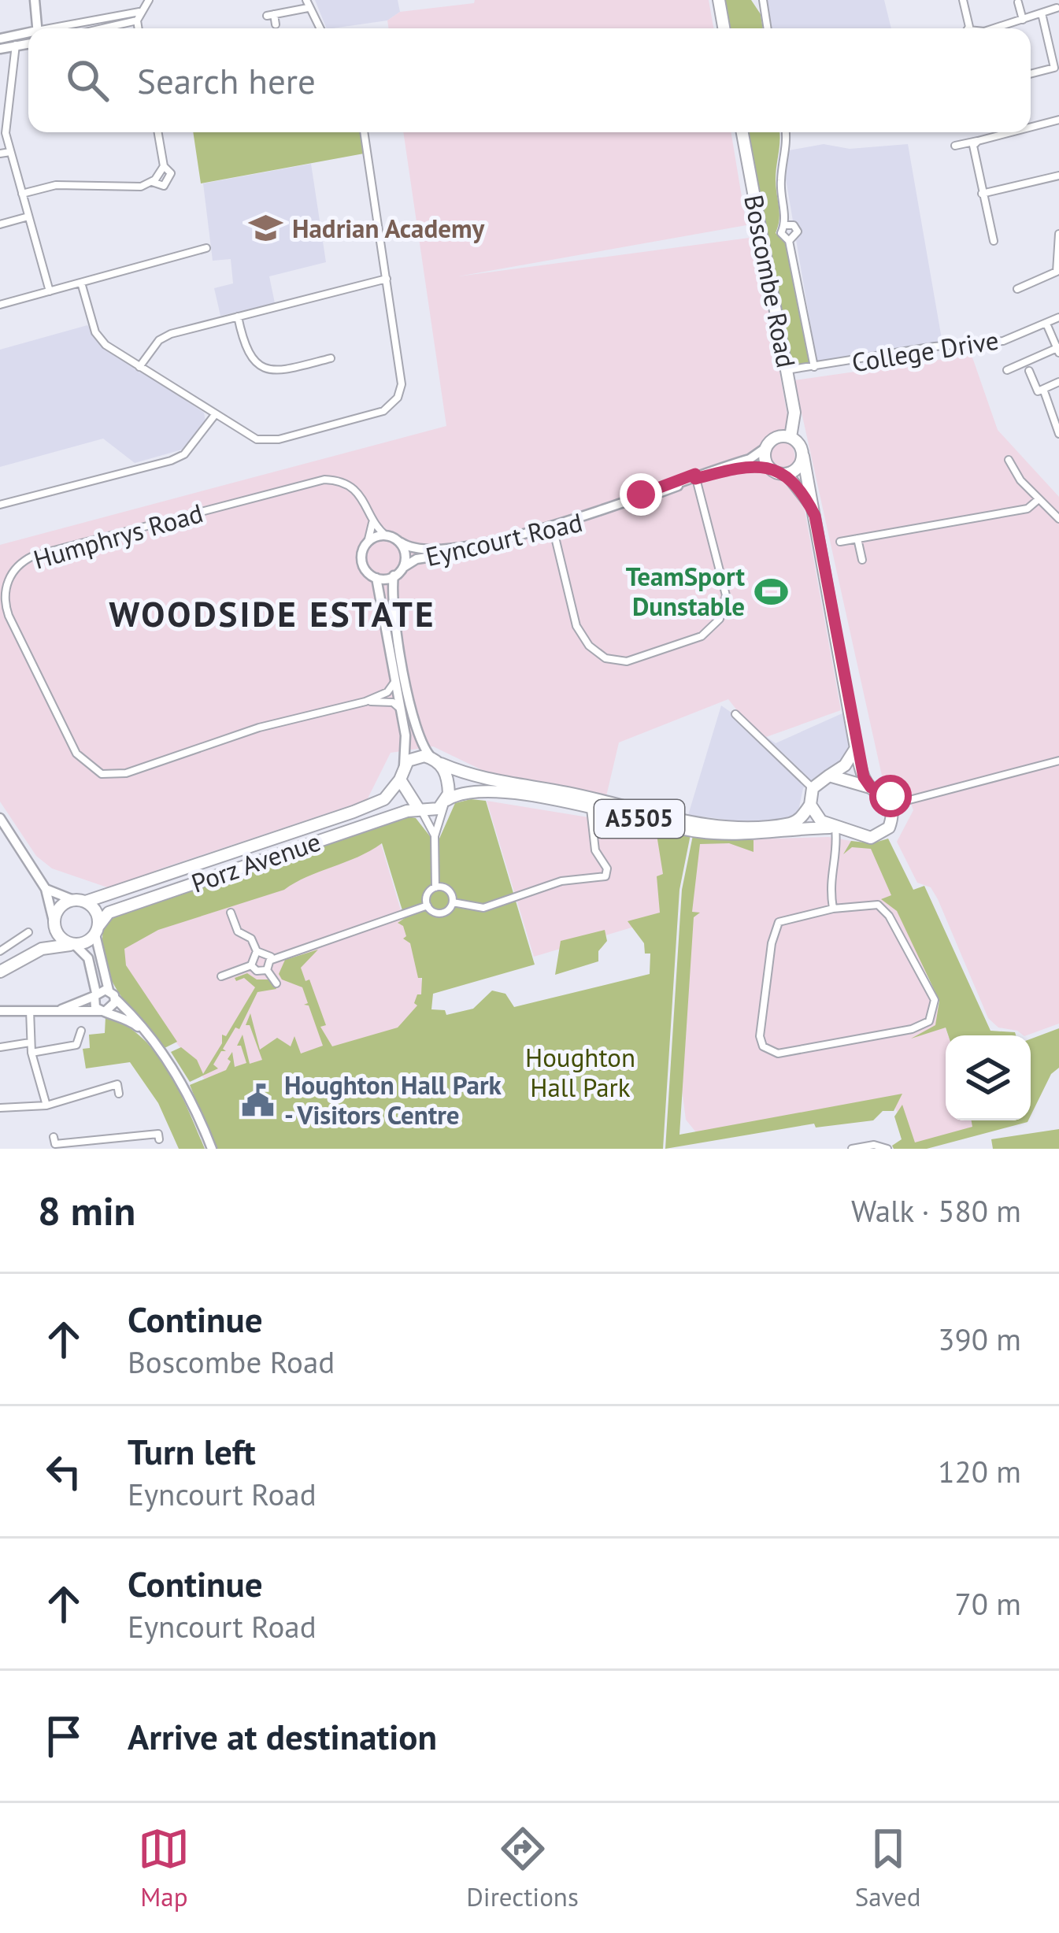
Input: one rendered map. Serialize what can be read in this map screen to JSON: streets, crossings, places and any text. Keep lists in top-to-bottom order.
{
  "streets": {
    "main road": ["Boscombe Road", "A5505", "Porz Avenue"],
    "street": ["College Drive", "Humphrys Road", "Eyncourt Road"]
  },
  "crossings": [
    ["Boscombe Road", "College Drive"],
    ["Boscombe Road", "Eyncourt Road"],
    ["Humphrys Road", "Eyncourt Road"],
    ["A5505", "Porz Avenue"]
  ],
  "districts": ["WOODSIDE ESTATE"],
  "parks": ["Houghton Hall Park"],
  "places": {
    "school or university": ["Hadrian Academy"],
    "sports": ["TeamSport Dunstable"],
    "public building": ["Houghton Hall Park - Visitors Centre"]
  },
  "page": {
    "search": "Search here",
    "heading": ["8 min", "Walk · 580 m"],
    "list": [
      ["Continue", "Boscombe Road", "390 m"],
      ["Turn left", "Eyncourt Road", "120 m"],
      ["Continue", "Eyncourt Road", "70 m"],
      "Arrive at destination"
    ],
    "nav": ["Map", "Directions", "Saved"]
  }
}
